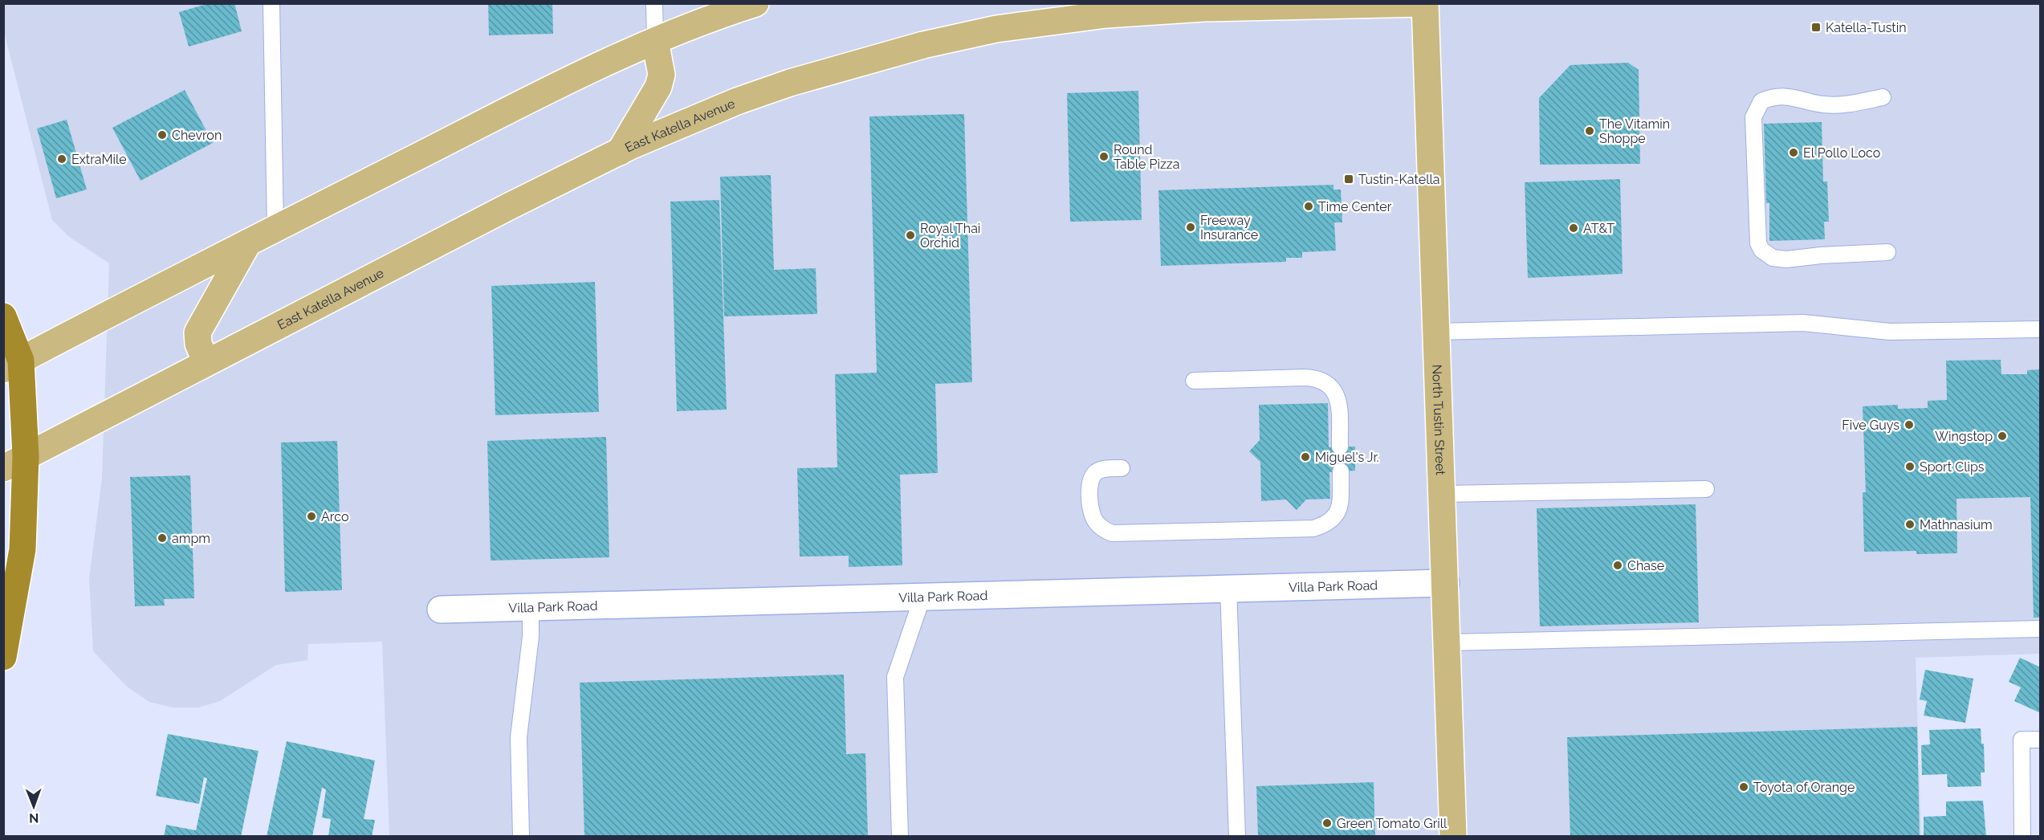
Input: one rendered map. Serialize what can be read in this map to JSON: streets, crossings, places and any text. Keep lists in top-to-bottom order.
{
  "streets": {
    "main road": ["East Katella Avenue", "North Tustin Street"],
    "street": ["Villa Park Road"]
  },
  "crossings": [
    ["East Katella Avenue", "North Tustin Street"],
    ["North Tustin Street", "Villa Park Road"]
  ],
  "places": {
    "transit": ["Katella-Tustin", "Tustin-Katella"],
    "other": [
      "The Vitamin Shoppe",
      "Chevron",
      "El Pollo Loco",
      "Round Table Pizza",
      "ExtraMile",
      "Time Center",
      "Freeway Insurance",
      "AT&T",
      "Royal Thai Orchid",
      "Five Guys",
      "Wingstop",
      "Miguel's Jr.",
      "Sport Clips",
      "Arco",
      "Mathnasium",
      "ampm",
      "Chase",
      "Toyota of Orange",
      "Green Tomato Grill"
    ]
  },
  "north": "bottom"
}
